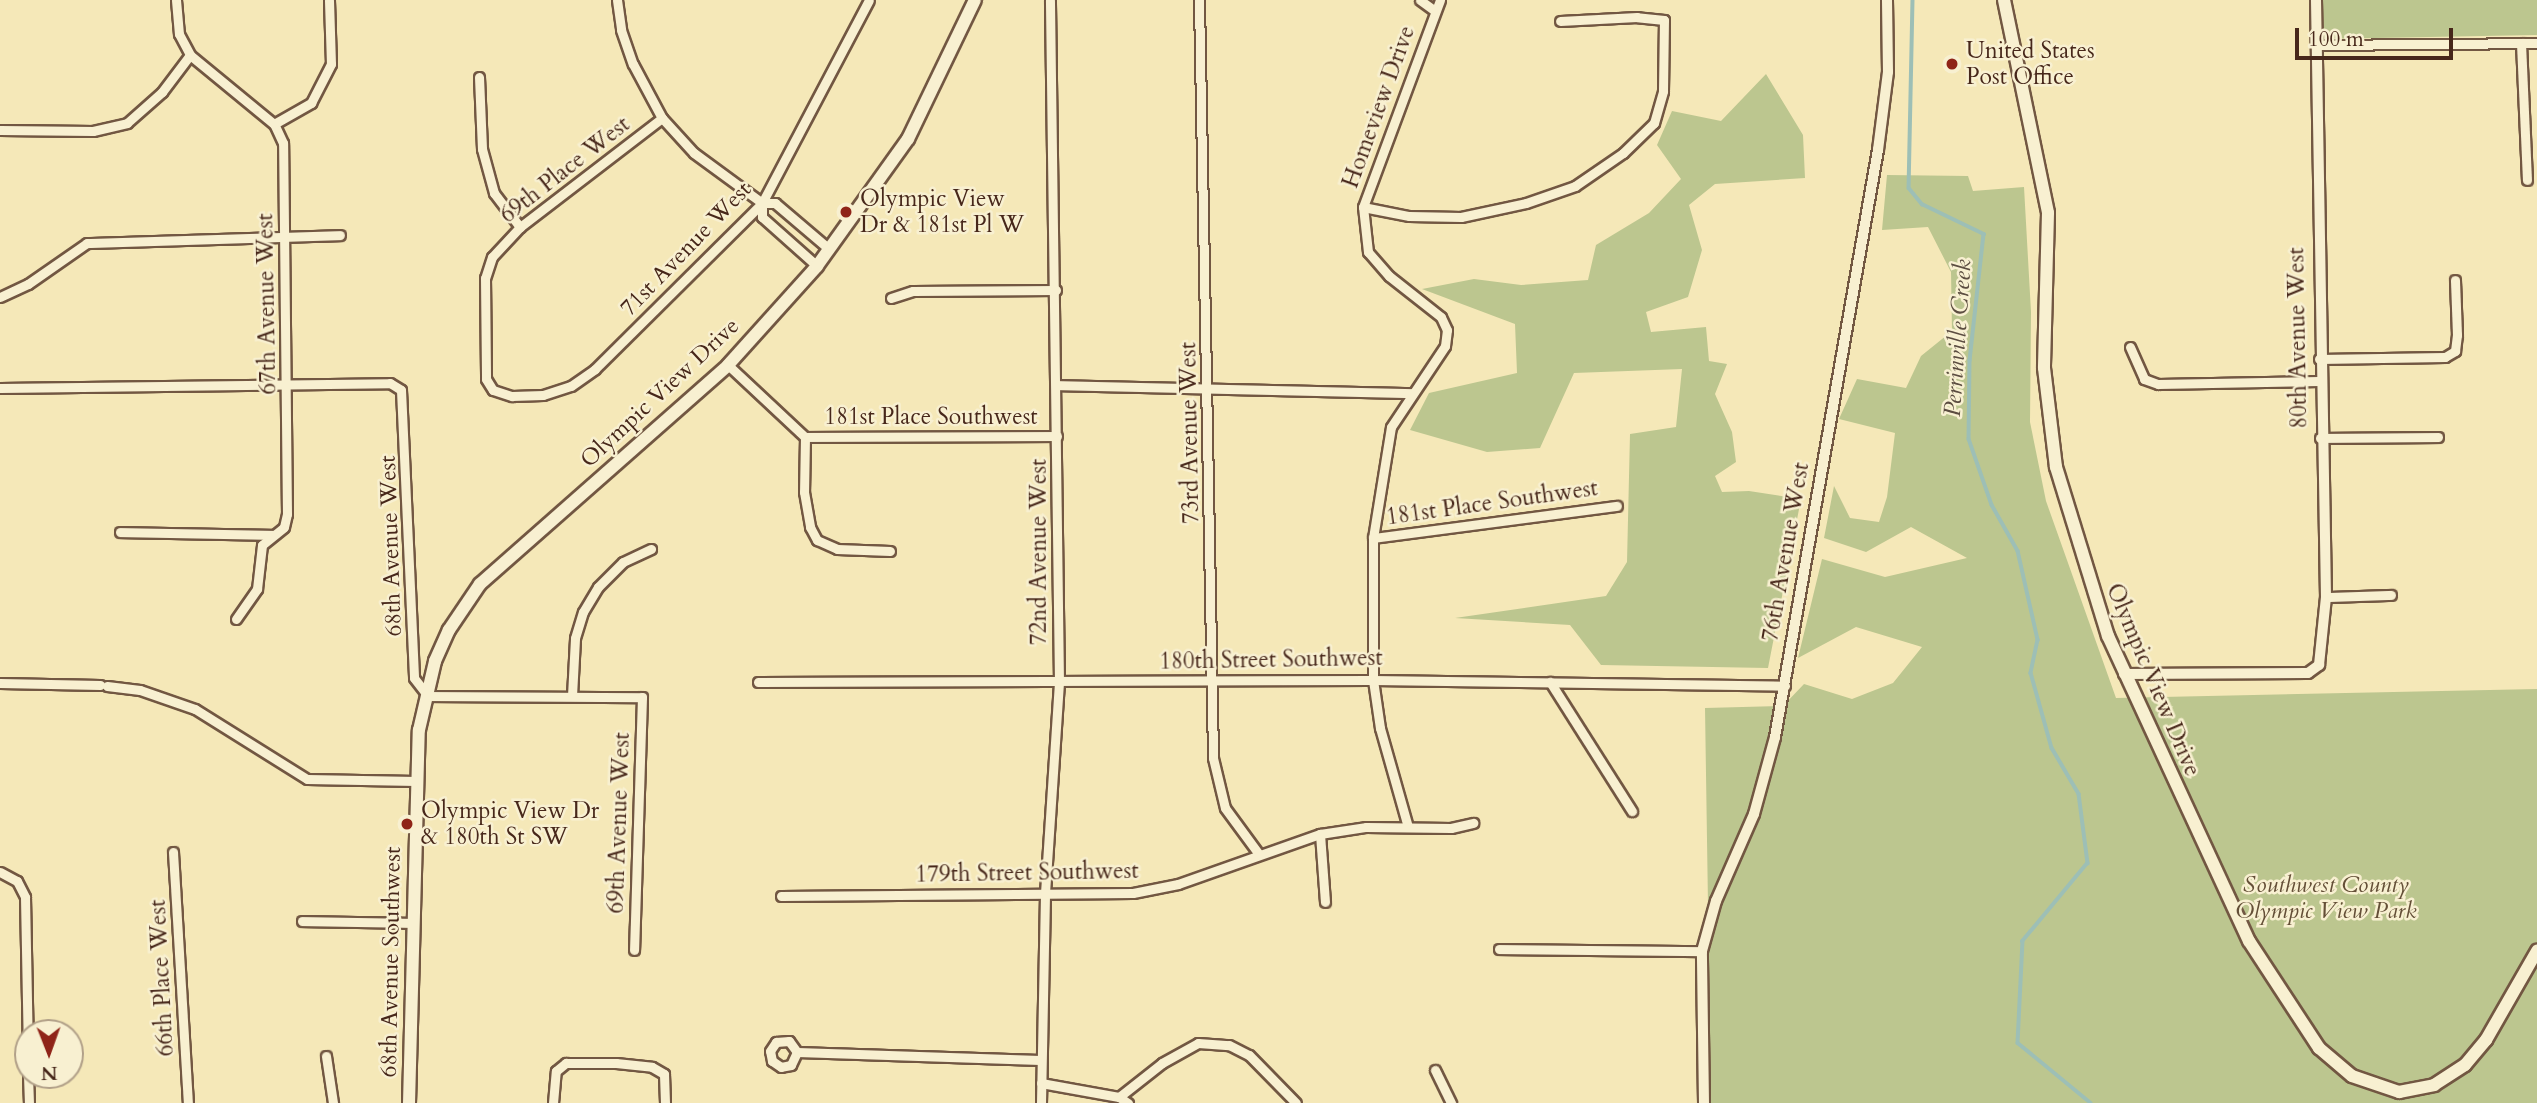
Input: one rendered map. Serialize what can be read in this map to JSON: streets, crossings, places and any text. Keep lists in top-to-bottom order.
{
  "streets": {
    "main road": ["Olympic View Drive", "68th Avenue Southwest"],
    "street": [
      "Homeview Drive",
      "69th Place West",
      "71st Avenue West",
      "67th Avenue West",
      "80th Avenue West",
      "181st Place Southwest",
      "73rd Avenue West",
      "68th Avenue West",
      "72nd Avenue West",
      "76th Avenue West",
      "180th Street Southwest",
      "69th Avenue West",
      "179th Street Southwest",
      "66th Place West"
    ]
  },
  "crossings": [
    ["69th Place West", "71st Avenue West"],
    ["67th Avenue West", "68th Avenue West"],
    ["80th Avenue West", "Olympic View Drive"],
    ["Olympic View Drive", "68th Avenue West"],
    ["Olympic View Drive", "68th Avenue Southwest"],
    ["181st Place Southwest", "72nd Avenue West"],
    ["73rd Avenue West", "180th Street Southwest"],
    ["73rd Avenue West", "179th Street Southwest"],
    ["68th Avenue West", "68th Avenue Southwest"],
    ["72nd Avenue West", "180th Street Southwest"],
    ["72nd Avenue West", "179th Street Southwest"],
    ["76th Avenue West", "180th Street Southwest"]
  ],
  "water": ["Perrinville Creek"],
  "parks": ["Southwest County Olympic View Park"],
  "places": ["United States Post Office", "Olympic View Dr & 181st Pl W", "Olympic View Dr & 180th St SW"],
  "scale_bar": "100 m",
  "north": "bottom"
}
